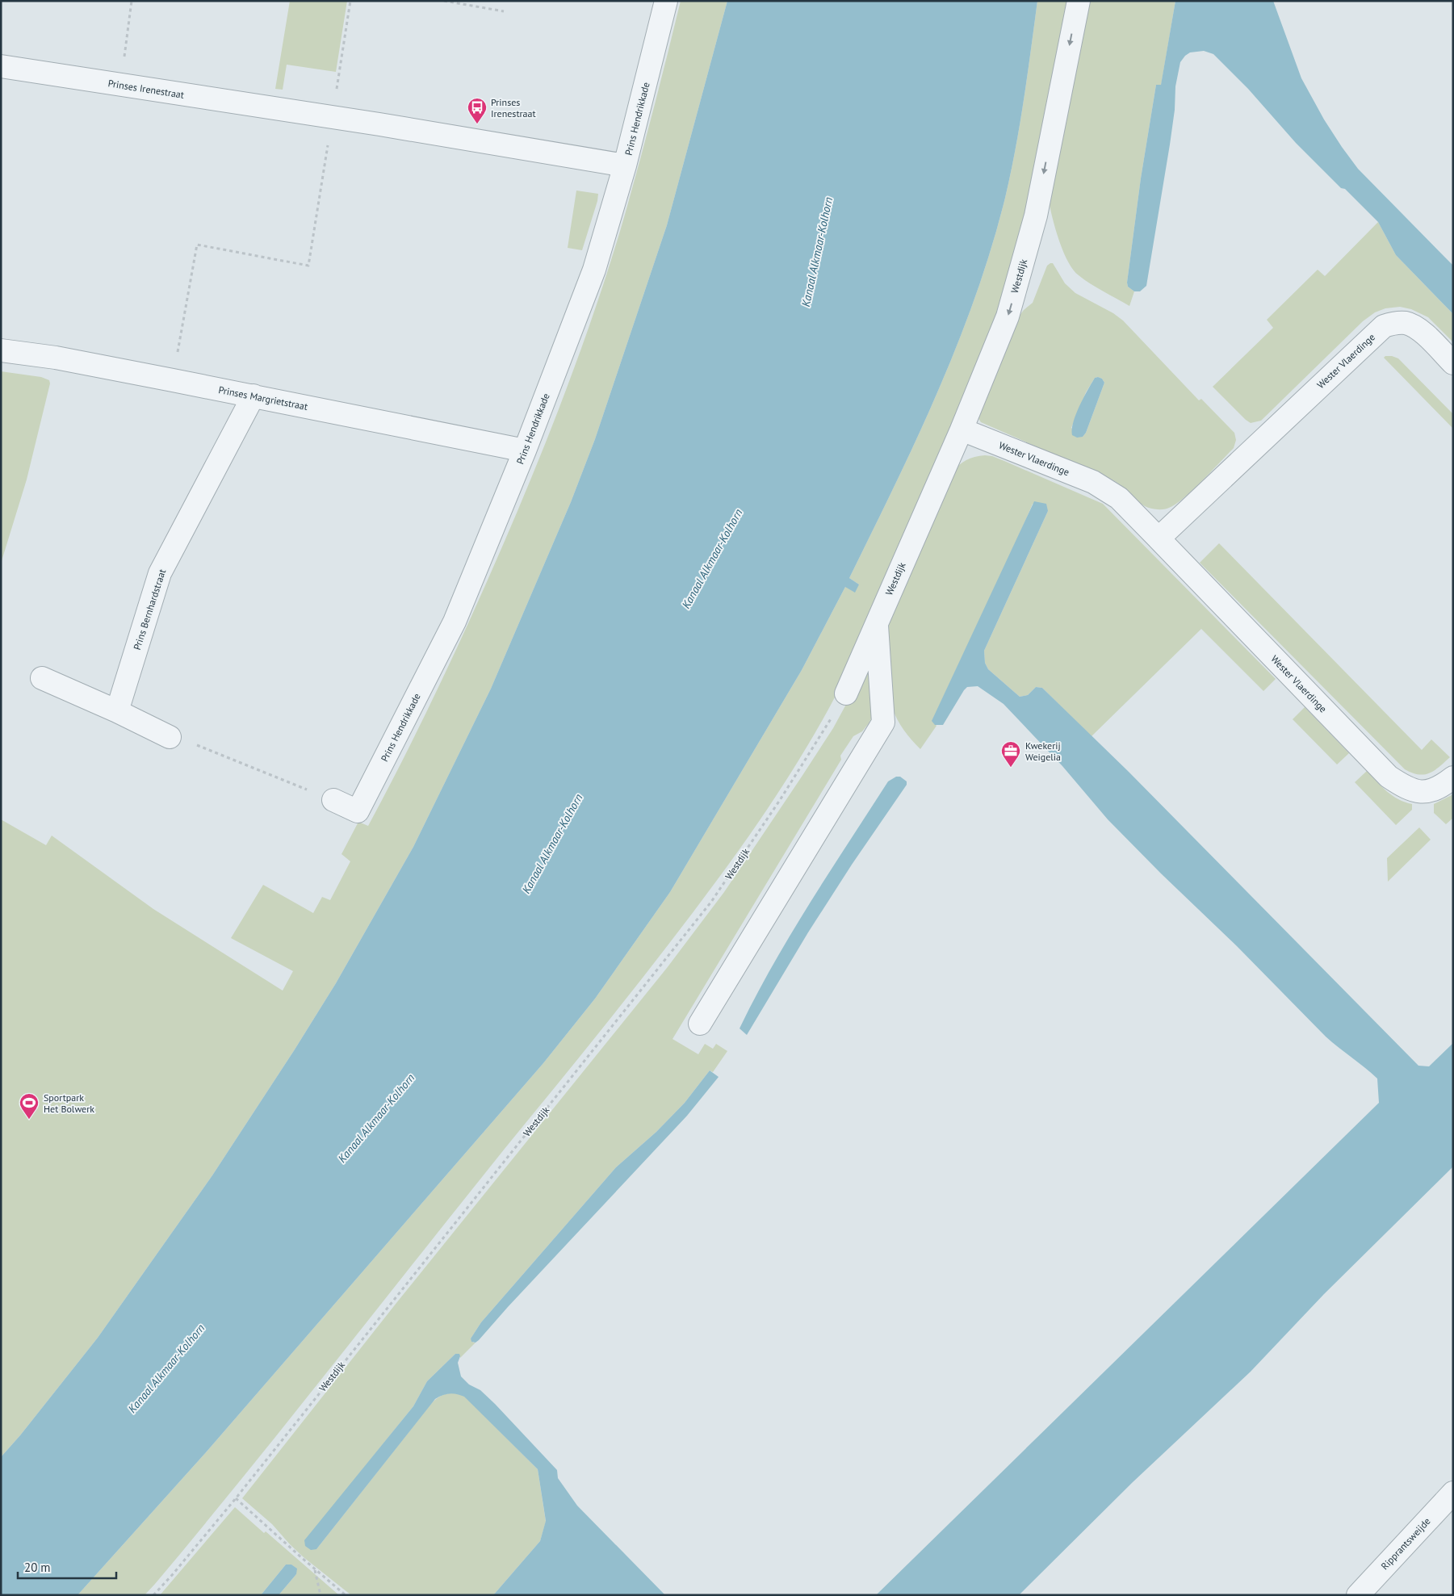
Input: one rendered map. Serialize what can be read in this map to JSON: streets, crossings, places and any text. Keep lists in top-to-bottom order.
{
  "streets": {
    "street": [
      "Prinses Irenestraat",
      "Prins Hendrikkade",
      "Westdijk",
      "Wester Vlaerdinge",
      "Prinses Margrietstraat",
      "Prins Bernhardstraat",
      "Ripprantsweijde"
    ]
  },
  "crossings": [
    ["Prinses Irenestraat", "Prins Hendrikkade"],
    ["Prins Hendrikkade", "Prinses Margrietstraat"],
    ["Westdijk", "Wester Vlaerdinge"],
    ["Prinses Margrietstraat", "Prins Bernhardstraat"]
  ],
  "water": ["Kanaal Alkmaar-Kolhorn"],
  "places": {
    "bus stop": ["Prinses Irenestraat"],
    "office": ["Kwekerij Weigelia"],
    "sports": ["Sportpark Het Bolwerk"]
  },
  "scale_bar": "20 m"
}
